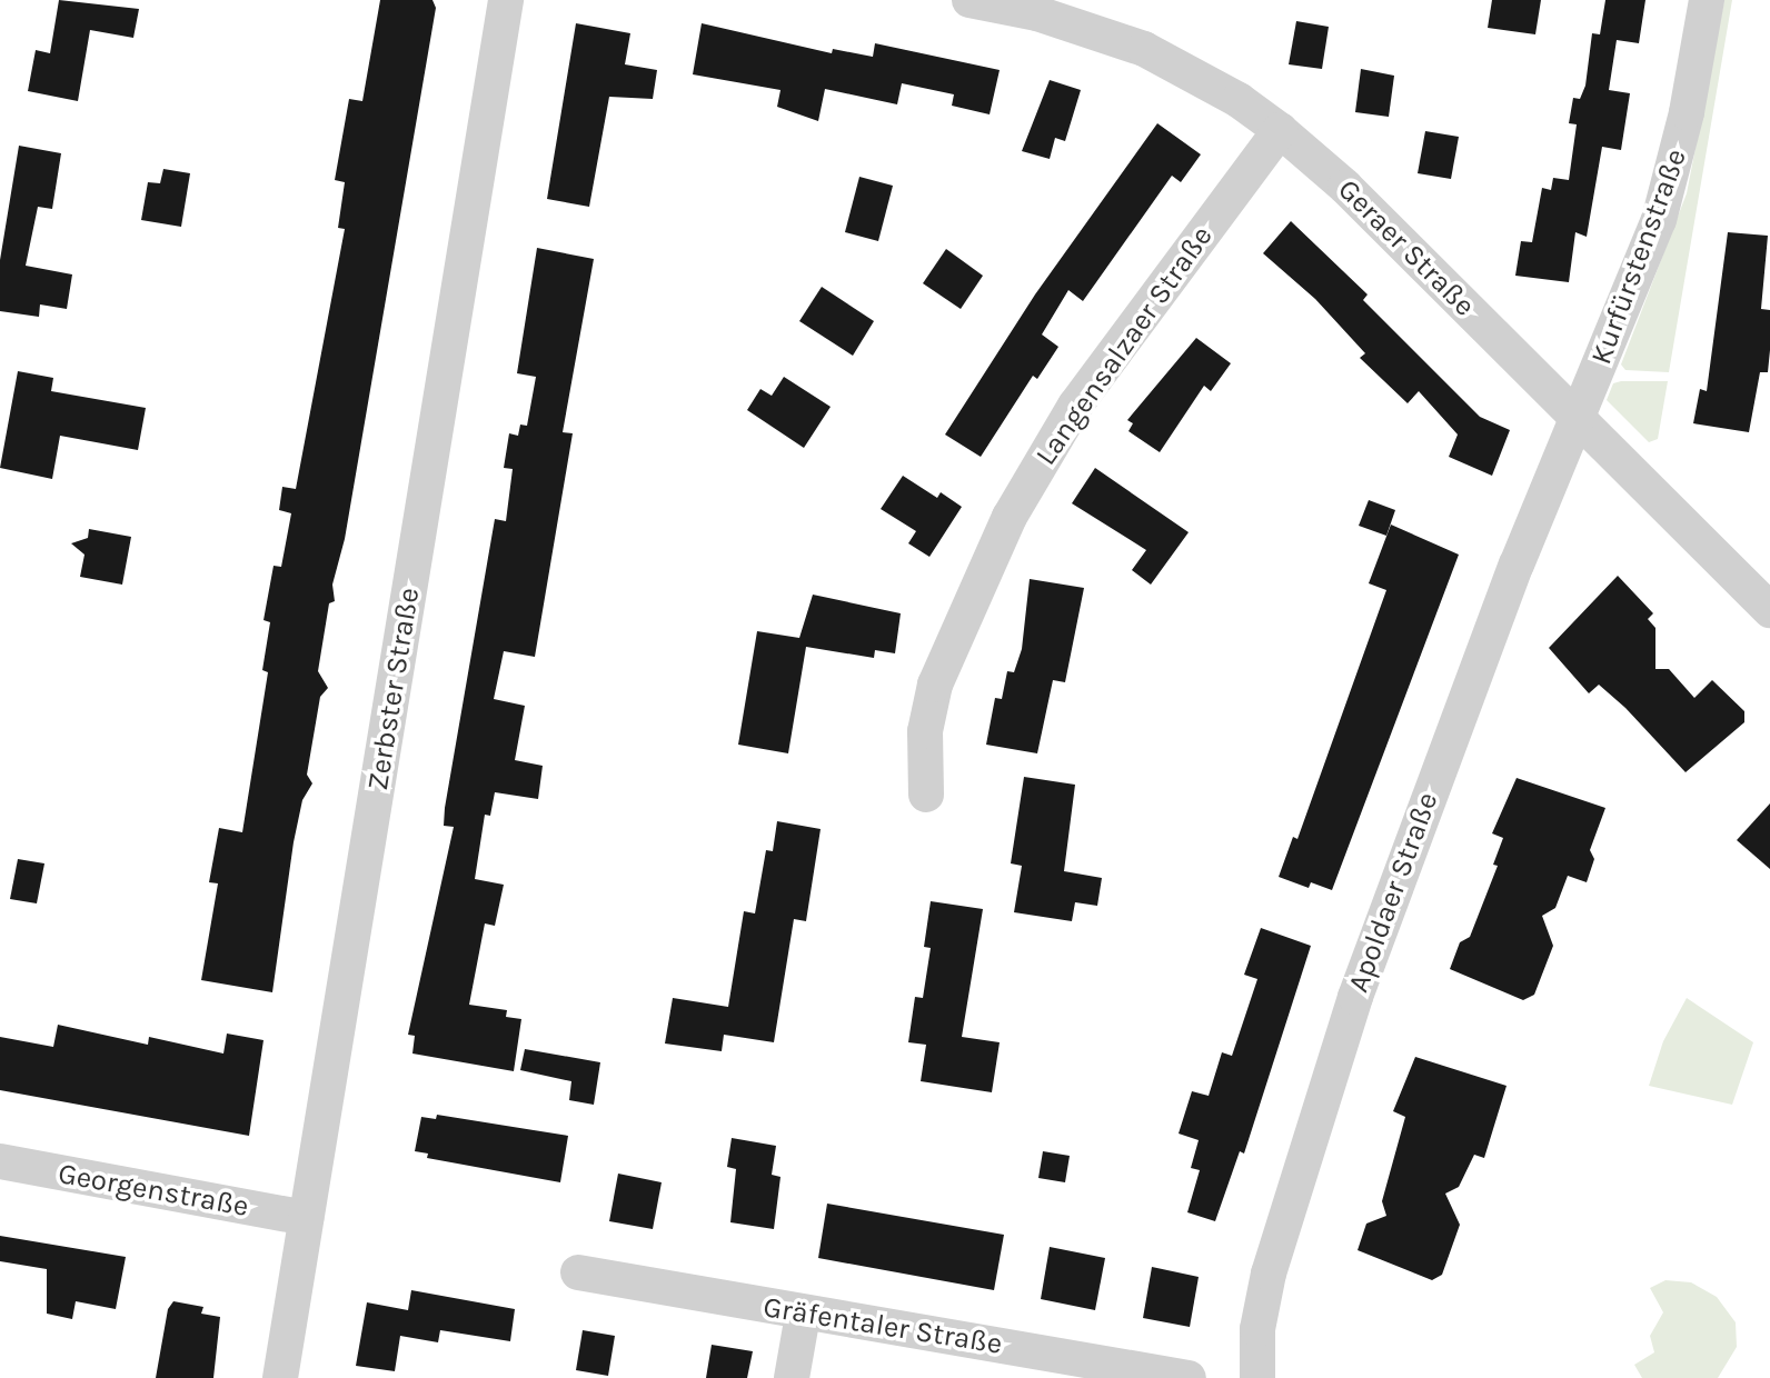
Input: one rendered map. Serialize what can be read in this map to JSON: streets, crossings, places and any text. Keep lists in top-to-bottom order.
{
  "streets": {
    "street": [
      "Geraer Straße",
      "Kurfürstenstraße",
      "Langensalzaer Straße",
      "Zerbster Straße",
      "Apoldaer Straße",
      "Georgenstraße",
      "Gräfentaler Straße"
    ]
  },
  "crossings": [
    ["Geraer Straße", "Kurfürstenstraße"],
    ["Geraer Straße", "Langensalzaer Straße"],
    ["Geraer Straße", "Apoldaer Straße"],
    ["Kurfürstenstraße", "Apoldaer Straße"],
    ["Zerbster Straße", "Georgenstraße"]
  ]
}
